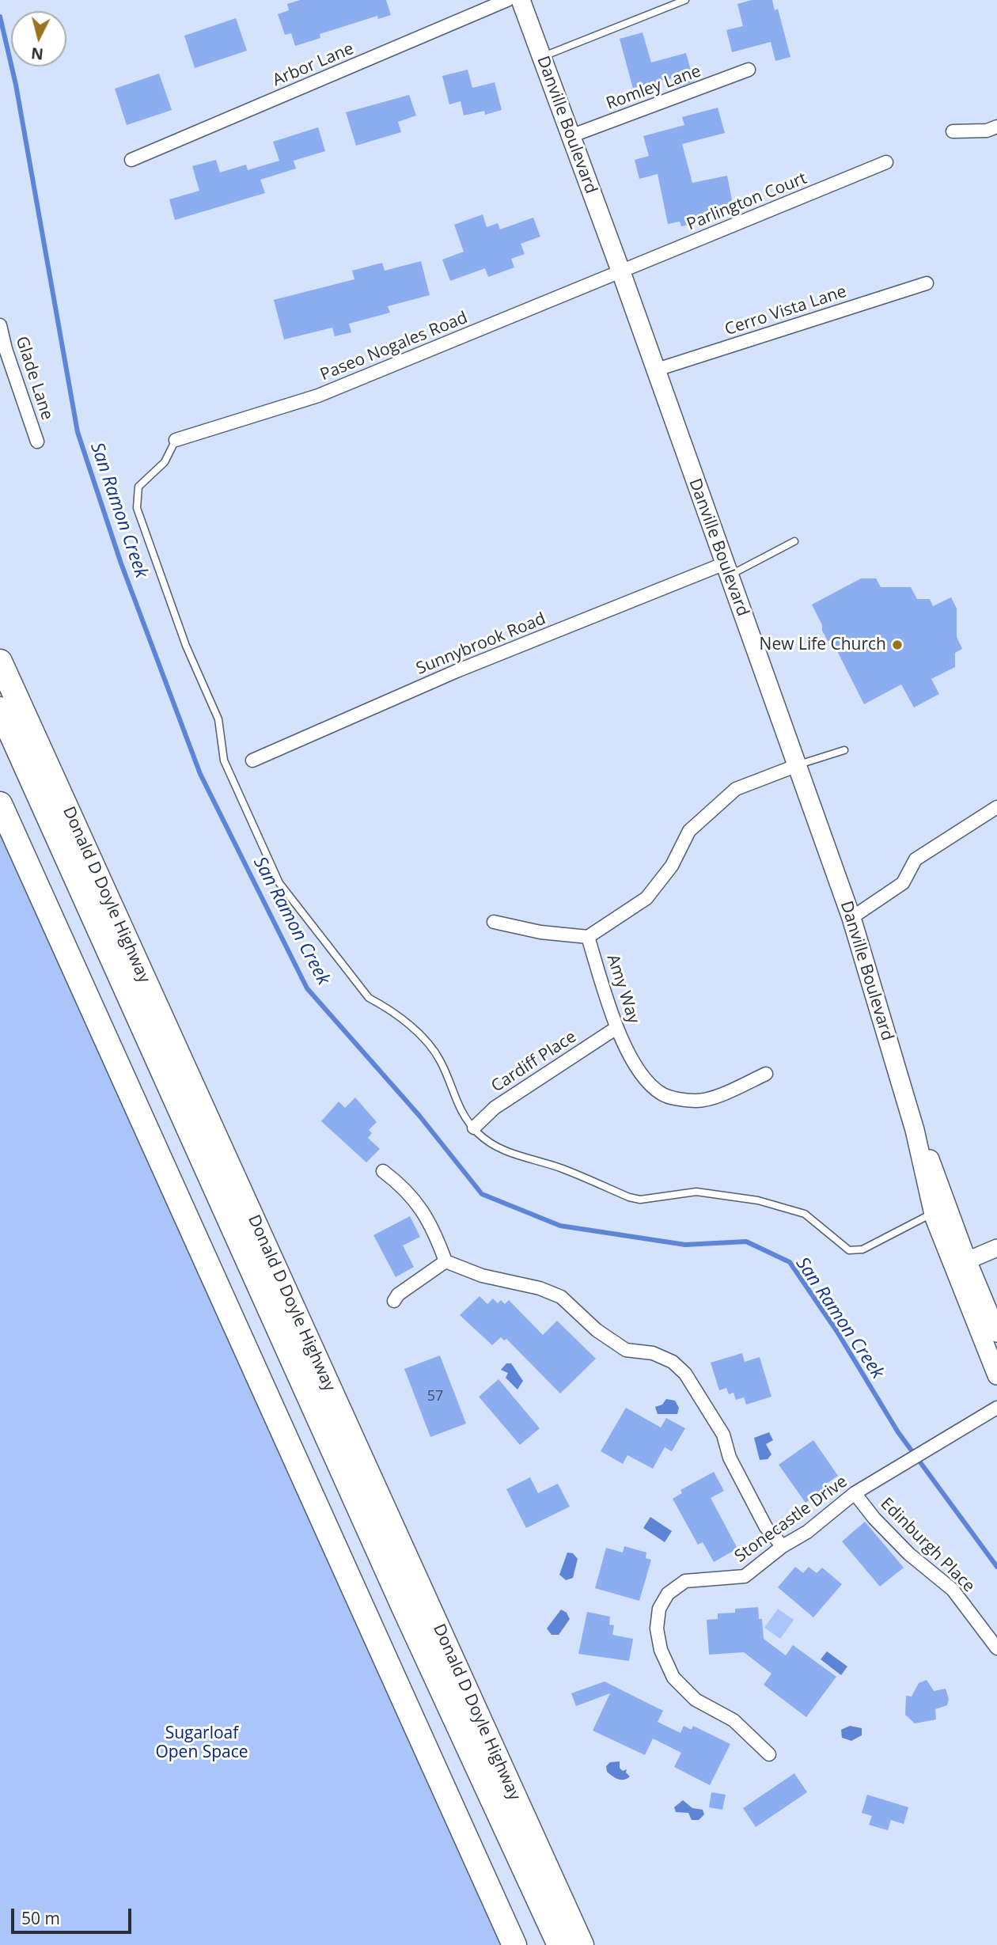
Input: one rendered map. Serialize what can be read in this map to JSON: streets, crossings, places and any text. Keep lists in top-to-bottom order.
{
  "streets": {
    "highway": ["Donald D Doyle Highway"],
    "main road": ["Danville Boulevard"],
    "street": [
      "Arbor Lane",
      "Romley Lane",
      "Parlington Court",
      "Cerro Vista Lane",
      "Paseo Nogales Road",
      "Glade Lane",
      "Sunnybrook Road",
      "Amy Way",
      "Cardiff Place",
      "Stonecastle Drive",
      "Edinburgh Place"
    ]
  },
  "crossings": [
    ["Romley Lane", "Danville Boulevard"],
    ["Danville Boulevard", "Parlington Court"],
    ["Danville Boulevard", "Cerro Vista Lane"],
    ["Danville Boulevard", "Paseo Nogales Road"],
    ["Danville Boulevard", "Sunnybrook Road"],
    ["Parlington Court", "Paseo Nogales Road"],
    ["Amy Way", "Cardiff Place"],
    ["Stonecastle Drive", "Edinburgh Place"]
  ],
  "water": ["San Ramon Creek"],
  "parks": ["Sugarloaf Open Space"],
  "places": ["New Life Church"],
  "house_numbers": ["57"],
  "scale_bar": "50 m",
  "north": "bottom"
}
